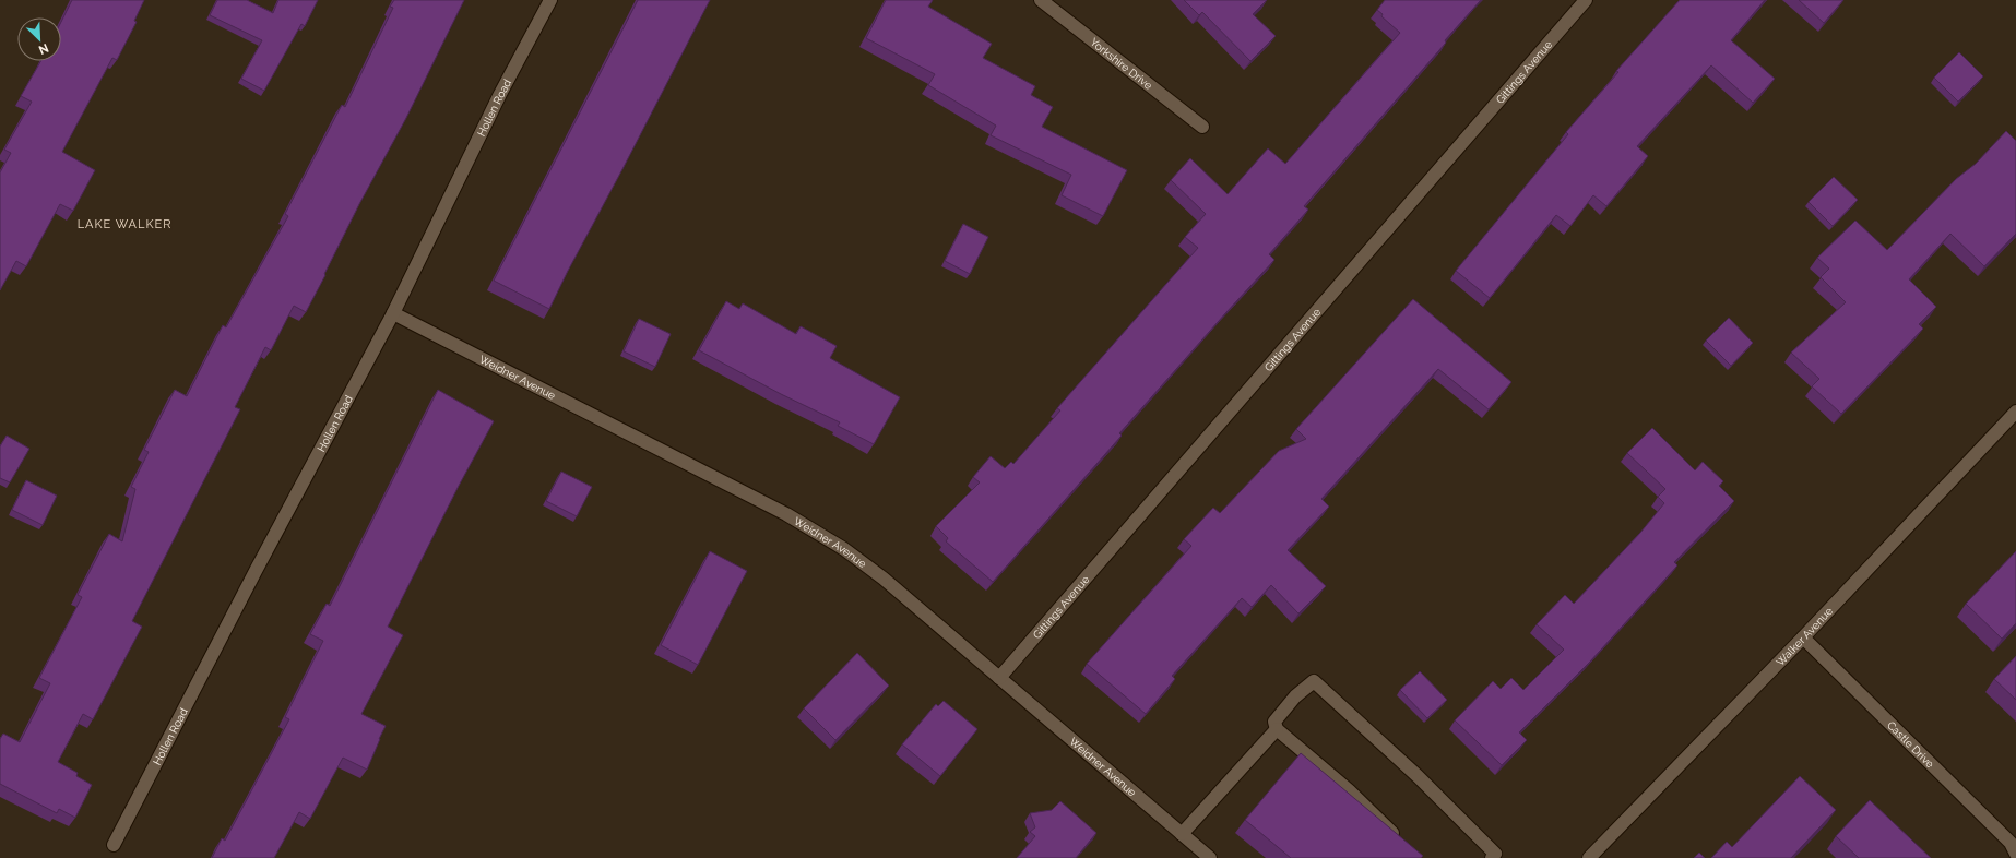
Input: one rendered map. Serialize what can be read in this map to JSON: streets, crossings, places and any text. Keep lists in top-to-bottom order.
{
  "streets": {
    "street": [
      "Yorkshire Drive",
      "Gittings Avenue",
      "Hollen Road",
      "Weidner Avenue",
      "Walker Avenue",
      "Castle Drive"
    ]
  },
  "crossings": [
    ["Gittings Avenue", "Weidner Avenue"],
    ["Hollen Road", "Weidner Avenue"],
    ["Walker Avenue", "Castle Drive"]
  ],
  "districts": ["LAKE WALKER"],
  "north": "bottom right"
}
